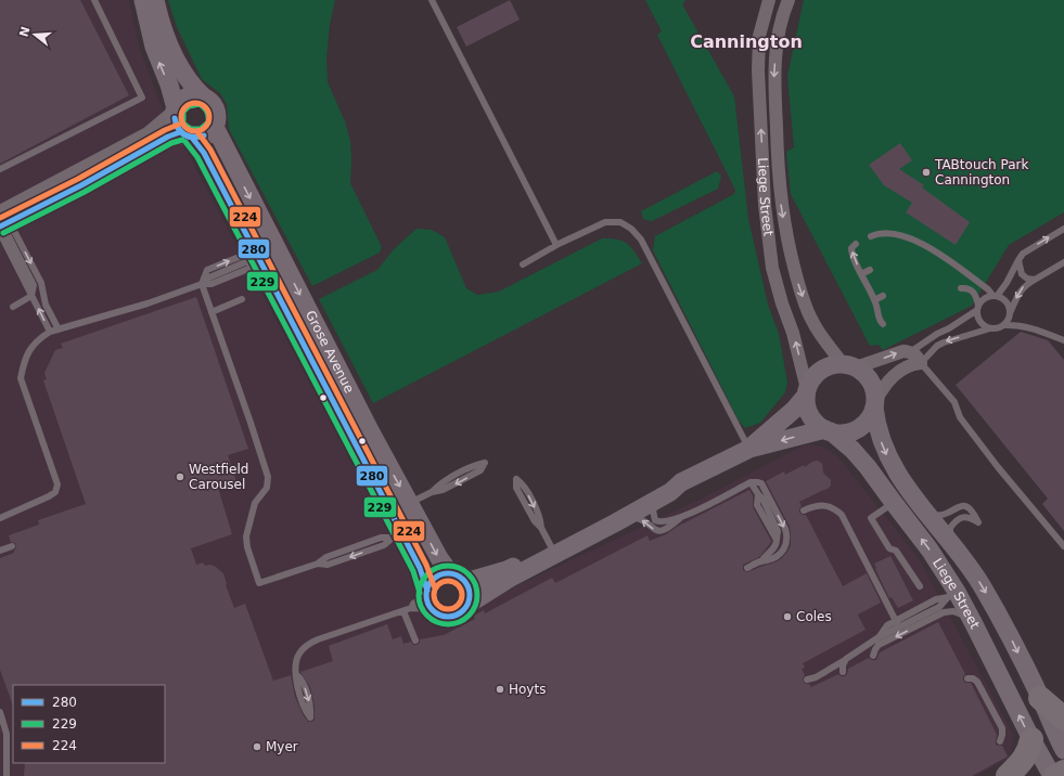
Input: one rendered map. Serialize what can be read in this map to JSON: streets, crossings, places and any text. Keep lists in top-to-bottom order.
{
  "streets": {
    "street": ["Liege Street", "Grose Avenue"]
  },
  "districts": ["Cannington"],
  "places": [
    "TABtouch Park Cannington",
    "Westfield Carousel",
    "Coles",
    "Hoyts",
    "Myer"
  ],
  "lines": ["transit line 224", "transit line 229", "transit line 280"],
  "legend": ["280", "229", "224"],
  "north": "left"
}
